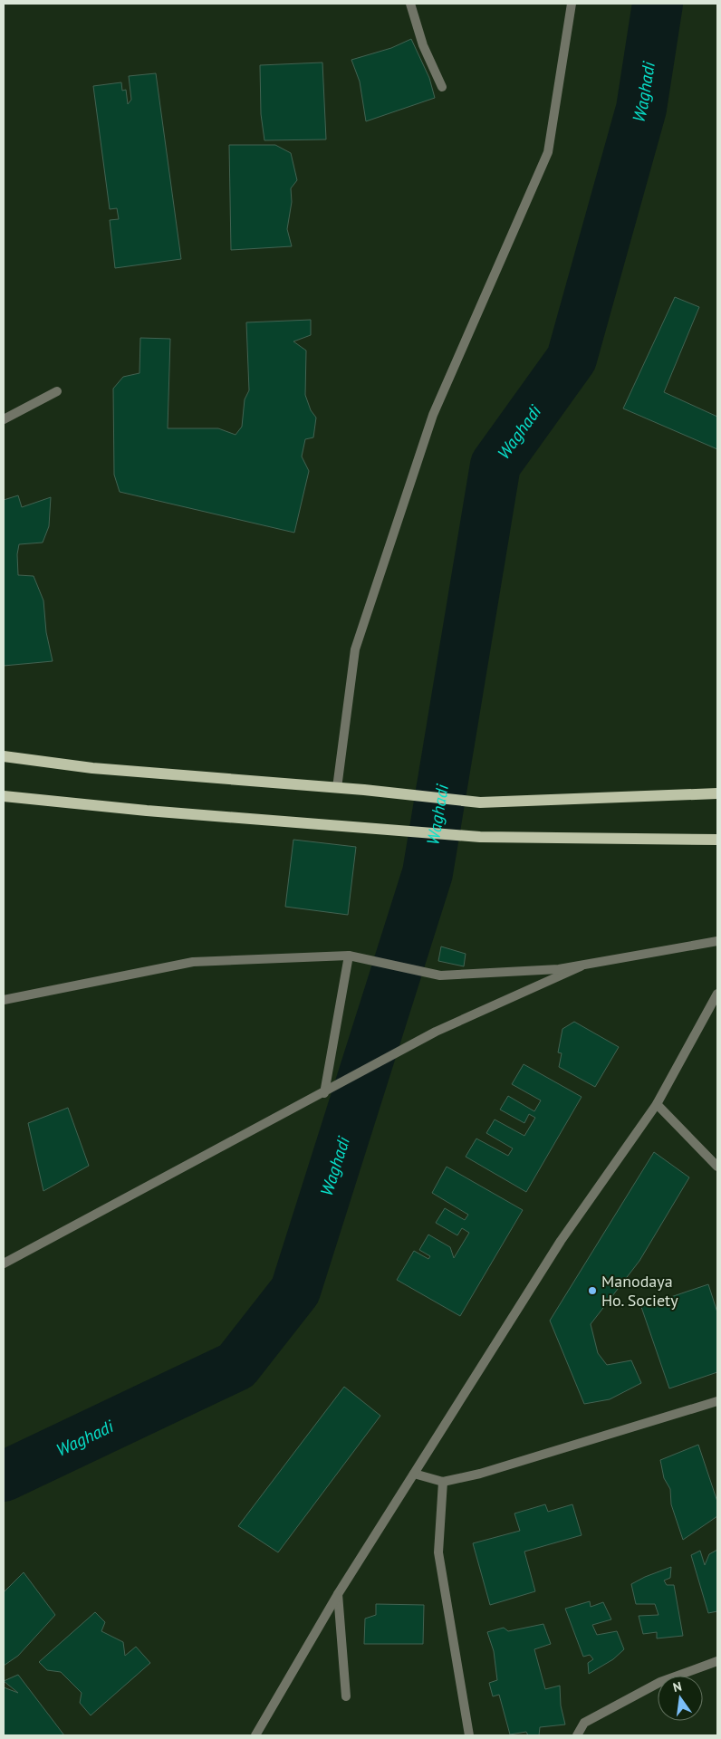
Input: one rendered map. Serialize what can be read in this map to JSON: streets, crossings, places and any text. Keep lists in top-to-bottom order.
{
  "water": ["Waghadi"],
  "places": ["Manodaya Ho. Society"],
  "north": "top"
}
